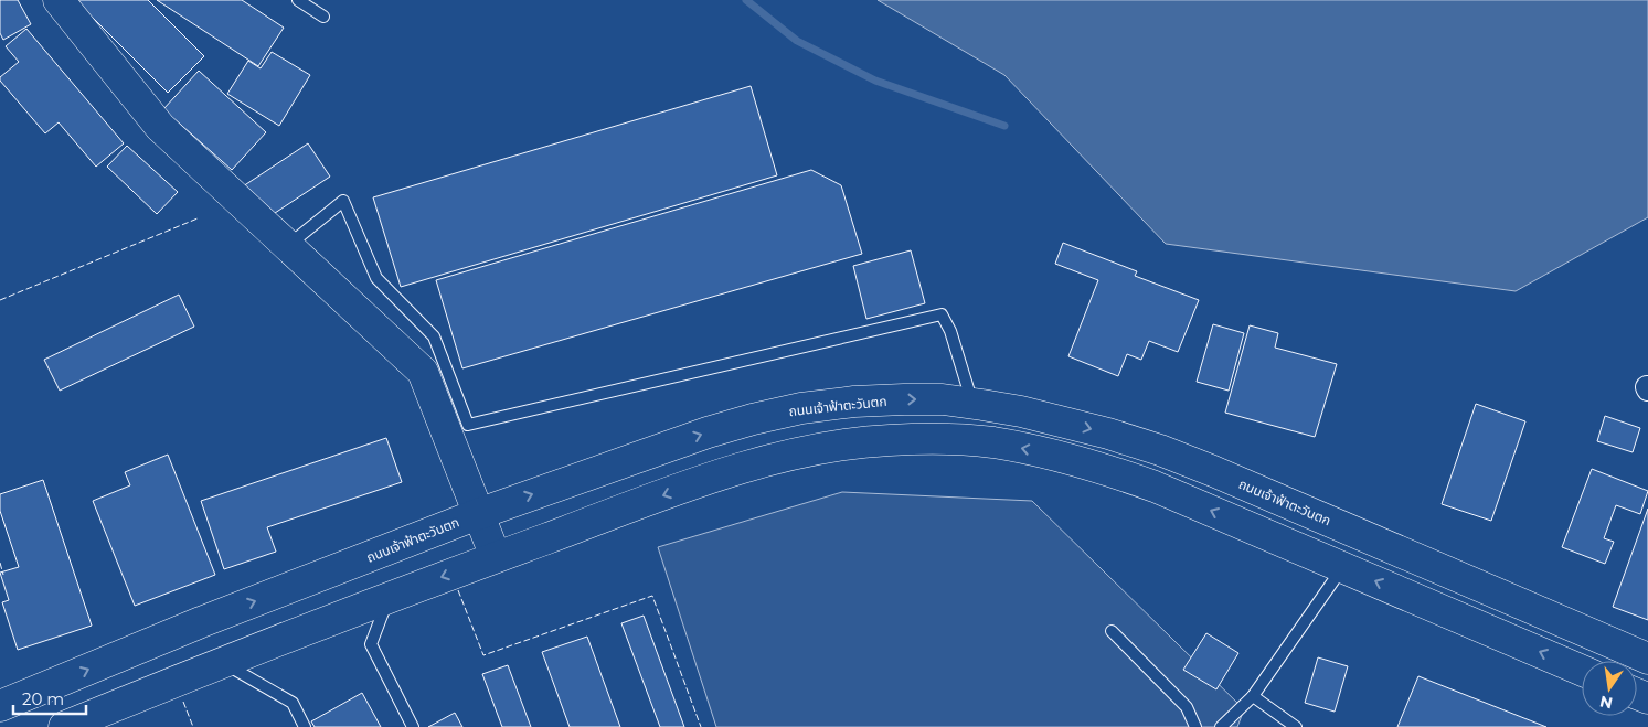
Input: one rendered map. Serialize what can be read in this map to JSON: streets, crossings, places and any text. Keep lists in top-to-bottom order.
{
  "streets": {
    "main road": ["ถนนเจ้าฟ้าตะวันตก"]
  },
  "scale_bar": "20 m",
  "north": "bottom"
}
